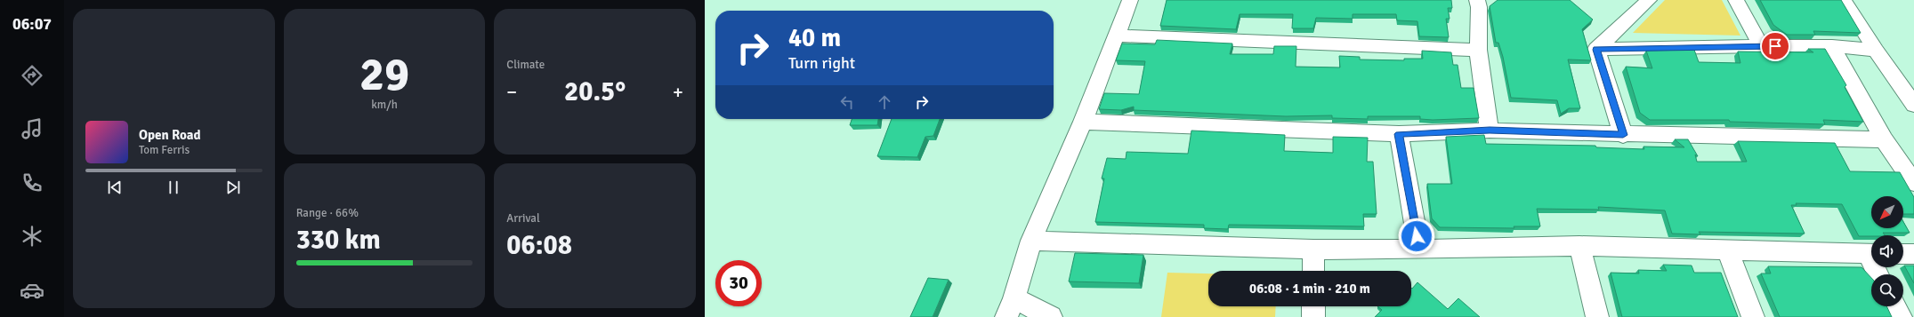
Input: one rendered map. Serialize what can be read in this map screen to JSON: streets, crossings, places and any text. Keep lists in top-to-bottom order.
{
  "north": "bottom left",
  "page": {
    "tabs": "06:07",
    "tile": [
      ["29", "km/h"],
      "Climate",
      ["Range · 66%", "330 km"],
      ["Arrival", "06:08"]
    ],
    "turn": ["40 m", "Turn right"],
    "heat": ["−", "20.5°", "+"],
    "song": ["Open Road", "Tom Ferris"],
    "limit": "30",
    "trip": "06:08 · 1 min · 210 m"
  }
}
